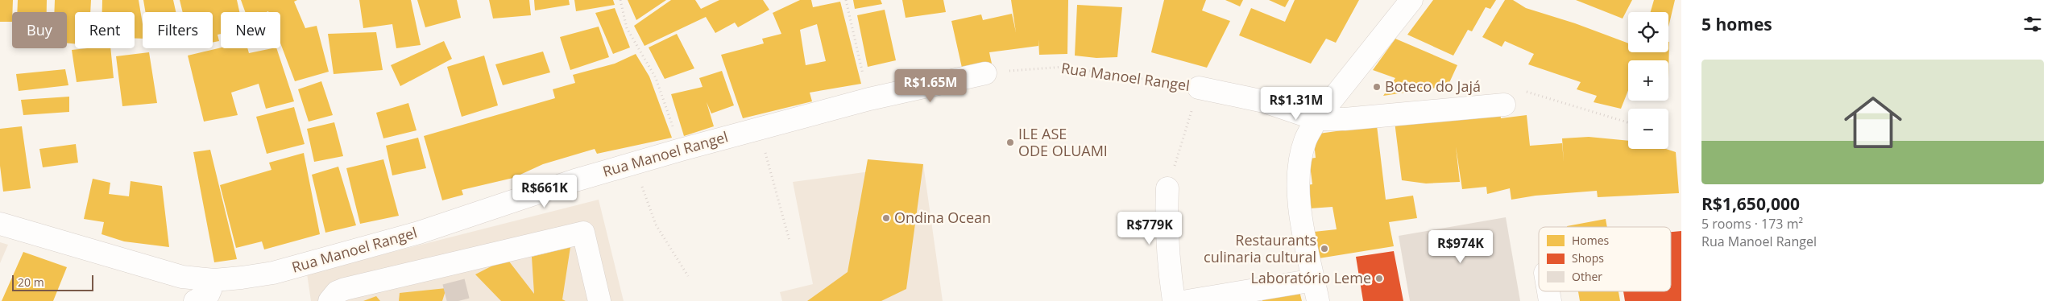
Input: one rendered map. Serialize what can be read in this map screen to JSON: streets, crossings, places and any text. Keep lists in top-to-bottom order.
{
  "streets": {
    "street": ["Rua Manoel Rangel"]
  },
  "places": [
    "Boteco do Jajá",
    "ILE ASE ODE OLUAMI",
    "Ondina Ocean",
    "Restaurants culinaria cultural",
    "Laboratório Leme"
  ],
  "legend": ["Homes", "Shops", "Other"],
  "scale_bar": "20 m",
  "page": {
    "heading": "5 homes",
    "map_buttons": ["+", "−"],
    "chip": [
      "Buy",
      "Rent",
      "Filters",
      "New"
    ],
    "list": [
      {
        "name": "R$1,650,000",
        "note": "5 rooms · 173 m² · Rua Manoel Rangel"
      }
    ],
    "price": [
      "R$1.65M",
      "R$1.31M",
      "R$661K",
      "R$779K",
      "R$974K"
    ],
    "scale": "20 m"
  }
}
